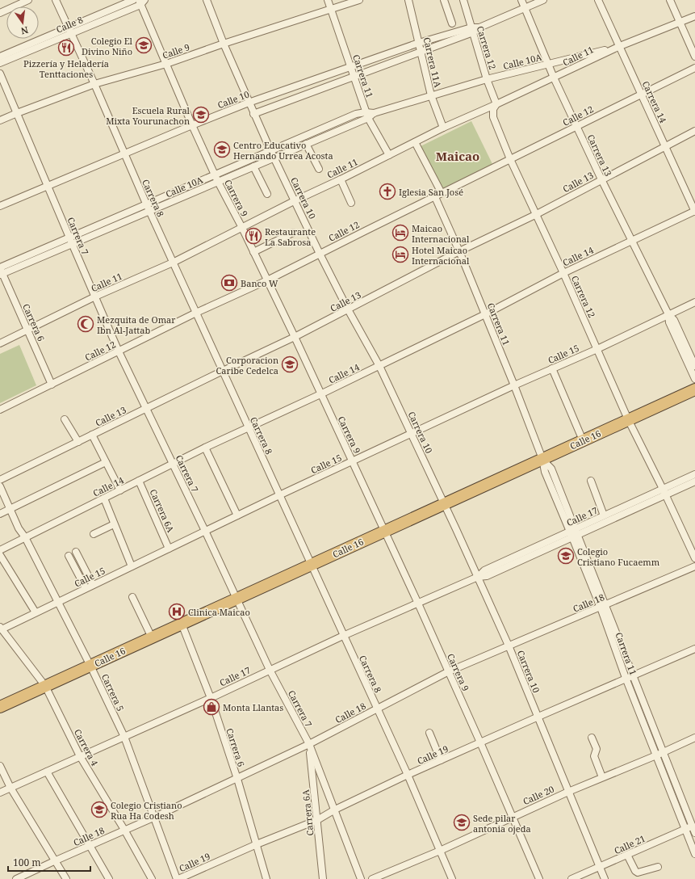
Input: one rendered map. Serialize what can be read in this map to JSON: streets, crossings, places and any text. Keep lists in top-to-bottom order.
{
  "streets": {
    "highway": ["Calle 16"],
    "street": [
      "Calle 8",
      "Carrera 12",
      "Calle 9",
      "Calle 11",
      "Calle 10A",
      "Carrera 11A",
      "Carrera 11",
      "Calle 10",
      "Carrera 14",
      "Calle 12",
      "Carrera 13",
      "Calle 13",
      "Carrera 8",
      "Carrera 9",
      "Carrera 10",
      "Carrera 7",
      "Calle 14",
      "Carrera 6",
      "Calle 15",
      "Carrera 6A",
      "Calle 17",
      "Calle 18",
      "Carrera 5",
      "Carrera 4",
      "Calle 19",
      "Calle 20",
      "Calle 21"
    ]
  },
  "crossings": [
    ["Calle 8", "Carrera 8"],
    ["Calle 8", "Carrera 9"],
    ["Carrera 12", "Calle 11"],
    ["Carrera 12", "Calle 10A"],
    ["Carrera 12", "Calle 10"],
    ["Carrera 12", "Calle 12"],
    ["Carrera 12", "Calle 13"],
    ["Carrera 12", "Calle 14"],
    ["Carrera 12", "Calle 15"],
    ["Carrera 12", "Calle 16"],
    ["Carrera 12", "Calle 17"],
    ["Calle 9", "Carrera 11"],
    ["Calle 9", "Carrera 8"],
    ["Calle 9", "Carrera 9"],
    ["Calle 9", "Carrera 10"],
    ["Calle 9", "Carrera 7"],
    ["Calle 11", "Calle 10A"],
    ["Calle 11", "Carrera 11A"],
    ["Calle 11", "Carrera 11"],
    ["Calle 11", "Carrera 14"],
    ["Calle 11", "Carrera 13"],
    ["Calle 11", "Carrera 8"],
    ["Calle 11", "Carrera 9"],
    ["Calle 11", "Carrera 10"],
    ["Calle 11", "Carrera 7"],
    ["Calle 11", "Carrera 6"],
    ["Calle 10A", "Carrera 11A"],
    ["Calle 10A", "Carrera 11"],
    ["Calle 10A", "Carrera 14"],
    ["Calle 10A", "Carrera 13"],
    ["Calle 10A", "Carrera 8"],
    ["Calle 10A", "Carrera 9"],
    ["Calle 10A", "Carrera 10"],
    ["Calle 10A", "Carrera 7"],
    ["Calle 10A", "Carrera 6"],
    ["Carrera 11A", "Calle 10"],
    ["Carrera 11", "Calle 10"],
    ["Carrera 11", "Calle 12"],
    ["Carrera 11", "Calle 13"],
    ["Carrera 11", "Calle 14"],
    ["Carrera 11", "Calle 15"],
    ["Carrera 11", "Calle 16"],
    ["Carrera 11", "Calle 17"],
    ["Carrera 11", "Calle 18"],
    ["Carrera 11", "Calle 19"],
    ["Carrera 11", "Calle 20"],
    ["Carrera 11", "Calle 21"],
    ["Calle 10", "Carrera 13"],
    ["Calle 10", "Carrera 8"],
    ["Calle 10", "Carrera 9"],
    ["Calle 10", "Carrera 10"],
    ["Calle 10", "Carrera 7"],
    ["Carrera 14", "Calle 12"],
    ["Carrera 14", "Calle 13"],
    ["Carrera 14", "Calle 14"],
    ["Calle 12", "Carrera 13"],
    ["Calle 12", "Carrera 8"],
    ["Calle 12", "Carrera 9"],
    ["Calle 12", "Carrera 10"],
    ["Calle 12", "Carrera 7"],
    ["Calle 12", "Carrera 6"],
    ["Carrera 13", "Calle 13"],
    ["Carrera 13", "Calle 14"],
    ["Carrera 13", "Calle 15"],
    ["Calle 13", "Carrera 8"],
    ["Calle 13", "Carrera 9"],
    ["Calle 13", "Carrera 10"],
    ["Calle 13", "Carrera 7"],
    ["Carrera 8", "Calle 14"],
    ["Carrera 8", "Calle 15"],
    ["Carrera 8", "Calle 16"],
    ["Carrera 8", "Calle 17"],
    ["Carrera 8", "Calle 18"],
    ["Carrera 8", "Calle 19"],
    ["Carrera 8", "Calle 20"],
    ["Carrera 9", "Calle 14"],
    ["Carrera 9", "Calle 15"],
    ["Carrera 9", "Calle 16"],
    ["Carrera 9", "Calle 17"],
    ["Carrera 9", "Calle 18"],
    ["Carrera 9", "Calle 19"],
    ["Carrera 9", "Calle 20"],
    ["Carrera 10", "Calle 14"],
    ["Carrera 10", "Calle 15"],
    ["Carrera 10", "Calle 16"],
    ["Carrera 10", "Calle 17"],
    ["Carrera 10", "Calle 18"],
    ["Carrera 10", "Calle 19"],
    ["Carrera 10", "Calle 20"],
    ["Carrera 10", "Calle 21"],
    ["Carrera 7", "Calle 14"],
    ["Carrera 7", "Calle 15"],
    ["Carrera 7", "Calle 16"],
    ["Carrera 7", "Carrera 6A"],
    ["Carrera 7", "Calle 17"],
    ["Carrera 7", "Calle 18"],
    ["Carrera 7", "Calle 19"],
    ["Calle 14", "Carrera 6A"],
    ["Calle 14", "Carrera 5"],
    ["Carrera 6", "Calle 16"],
    ["Carrera 6", "Calle 17"],
    ["Carrera 6", "Calle 18"],
    ["Carrera 6", "Calle 19"],
    ["Calle 15", "Carrera 6A"],
    ["Calle 15", "Carrera 5"],
    ["Calle 15", "Carrera 4"],
    ["Calle 16", "Carrera 5"],
    ["Calle 16", "Carrera 4"],
    ["Carrera 6A", "Calle 18"],
    ["Carrera 6A", "Calle 19"],
    ["Calle 17", "Carrera 5"],
    ["Calle 17", "Carrera 4"],
    ["Calle 18", "Carrera 5"],
    ["Calle 18", "Carrera 4"],
    ["Carrera 5", "Calle 19"]
  ],
  "districts": ["Maicao"],
  "places": {
    "school or university": [
      "Colegio El Divino Niño",
      "Escuela Rural Mixta Yourunachon",
      "Centro Educativo Hernando Urrea Acosta",
      "Corporacion Caribe Cedelca",
      "Colegio Cristiano Fucaemm",
      "Colegio Cristiano Rua Ha Codesh",
      "Sede pilar antonia ojeda"
    ],
    "restaurant": ["Pizzería y Heladería Tenttaciones", "Restaurante La Sabrosa"],
    "church": ["Iglesia San José"],
    "hotel": ["Maicao Internacional", "Hotel Maicao Internacional"],
    "bank": ["Banco W"],
    "mosque": ["Mezquita de Omar Ibn Al-Jattab"],
    "hospital": ["Clinica Maicao"],
    "shop": ["Monta Llantas"]
  },
  "scale_bar": "100 m",
  "north": "bottom"
}
